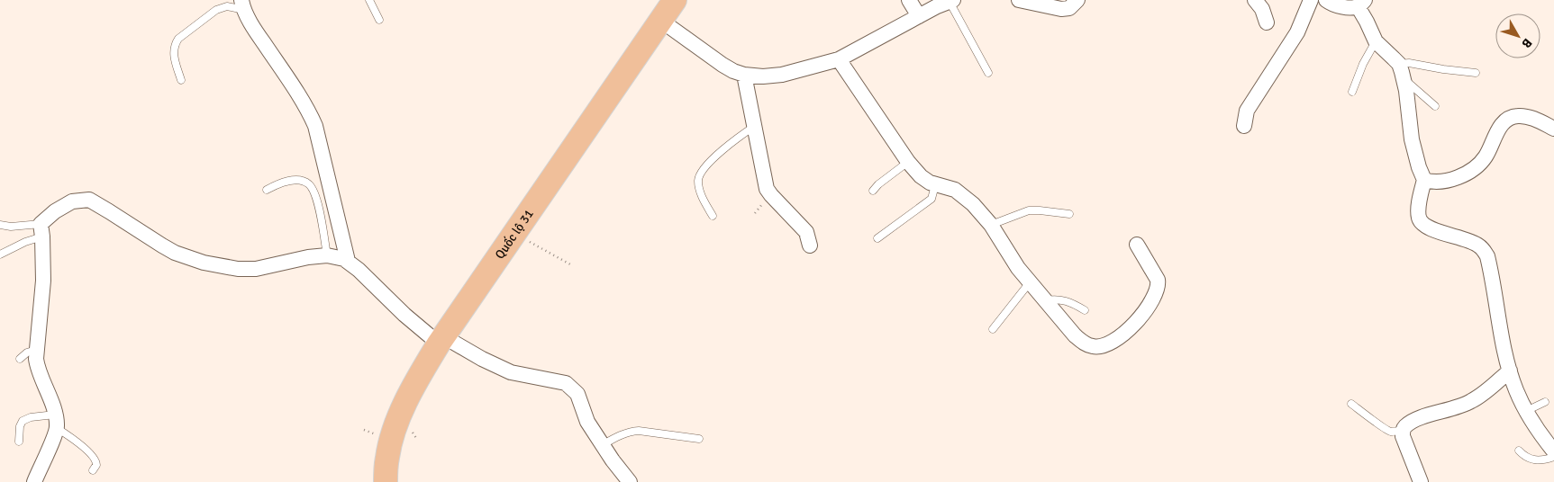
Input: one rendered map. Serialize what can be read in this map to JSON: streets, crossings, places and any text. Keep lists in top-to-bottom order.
{
  "streets": {
    "highway": ["Quốc lộ 31"]
  },
  "north": "bottom right"
}
